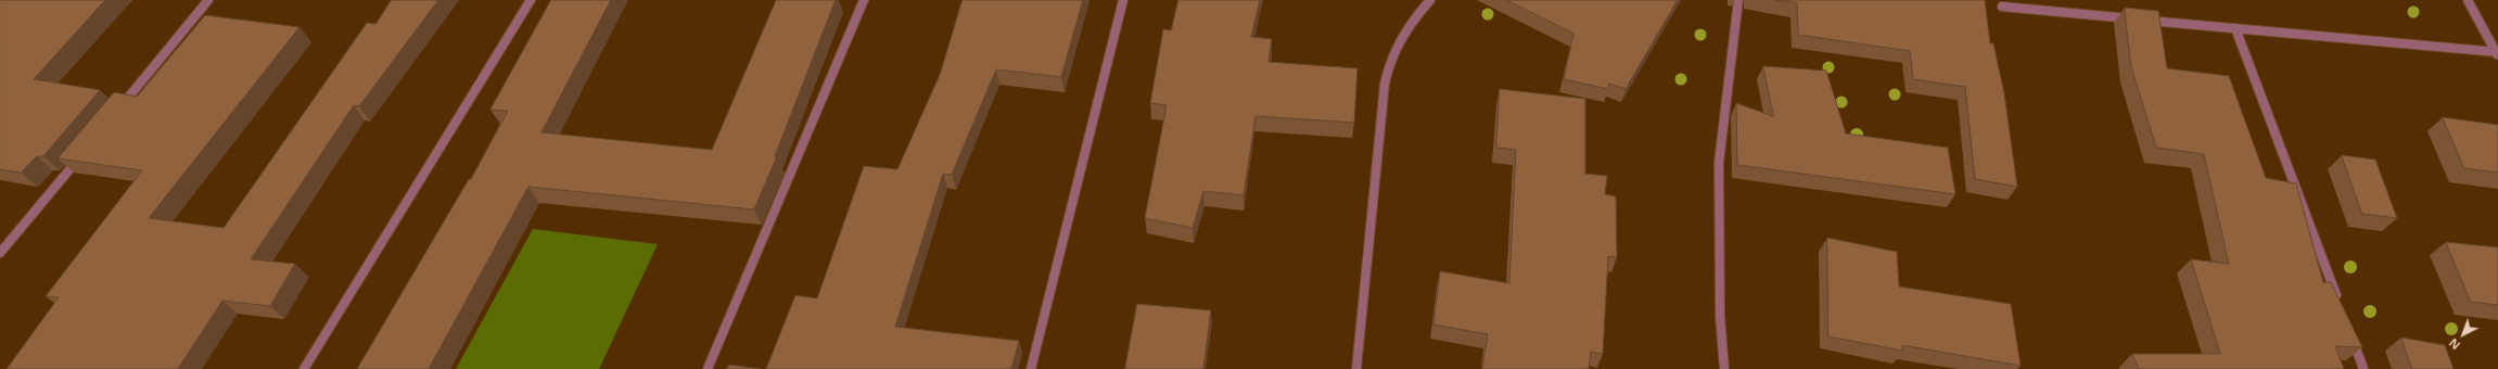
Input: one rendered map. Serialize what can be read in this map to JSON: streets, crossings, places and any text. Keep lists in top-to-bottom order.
{
  "north": "bottom left"
}
